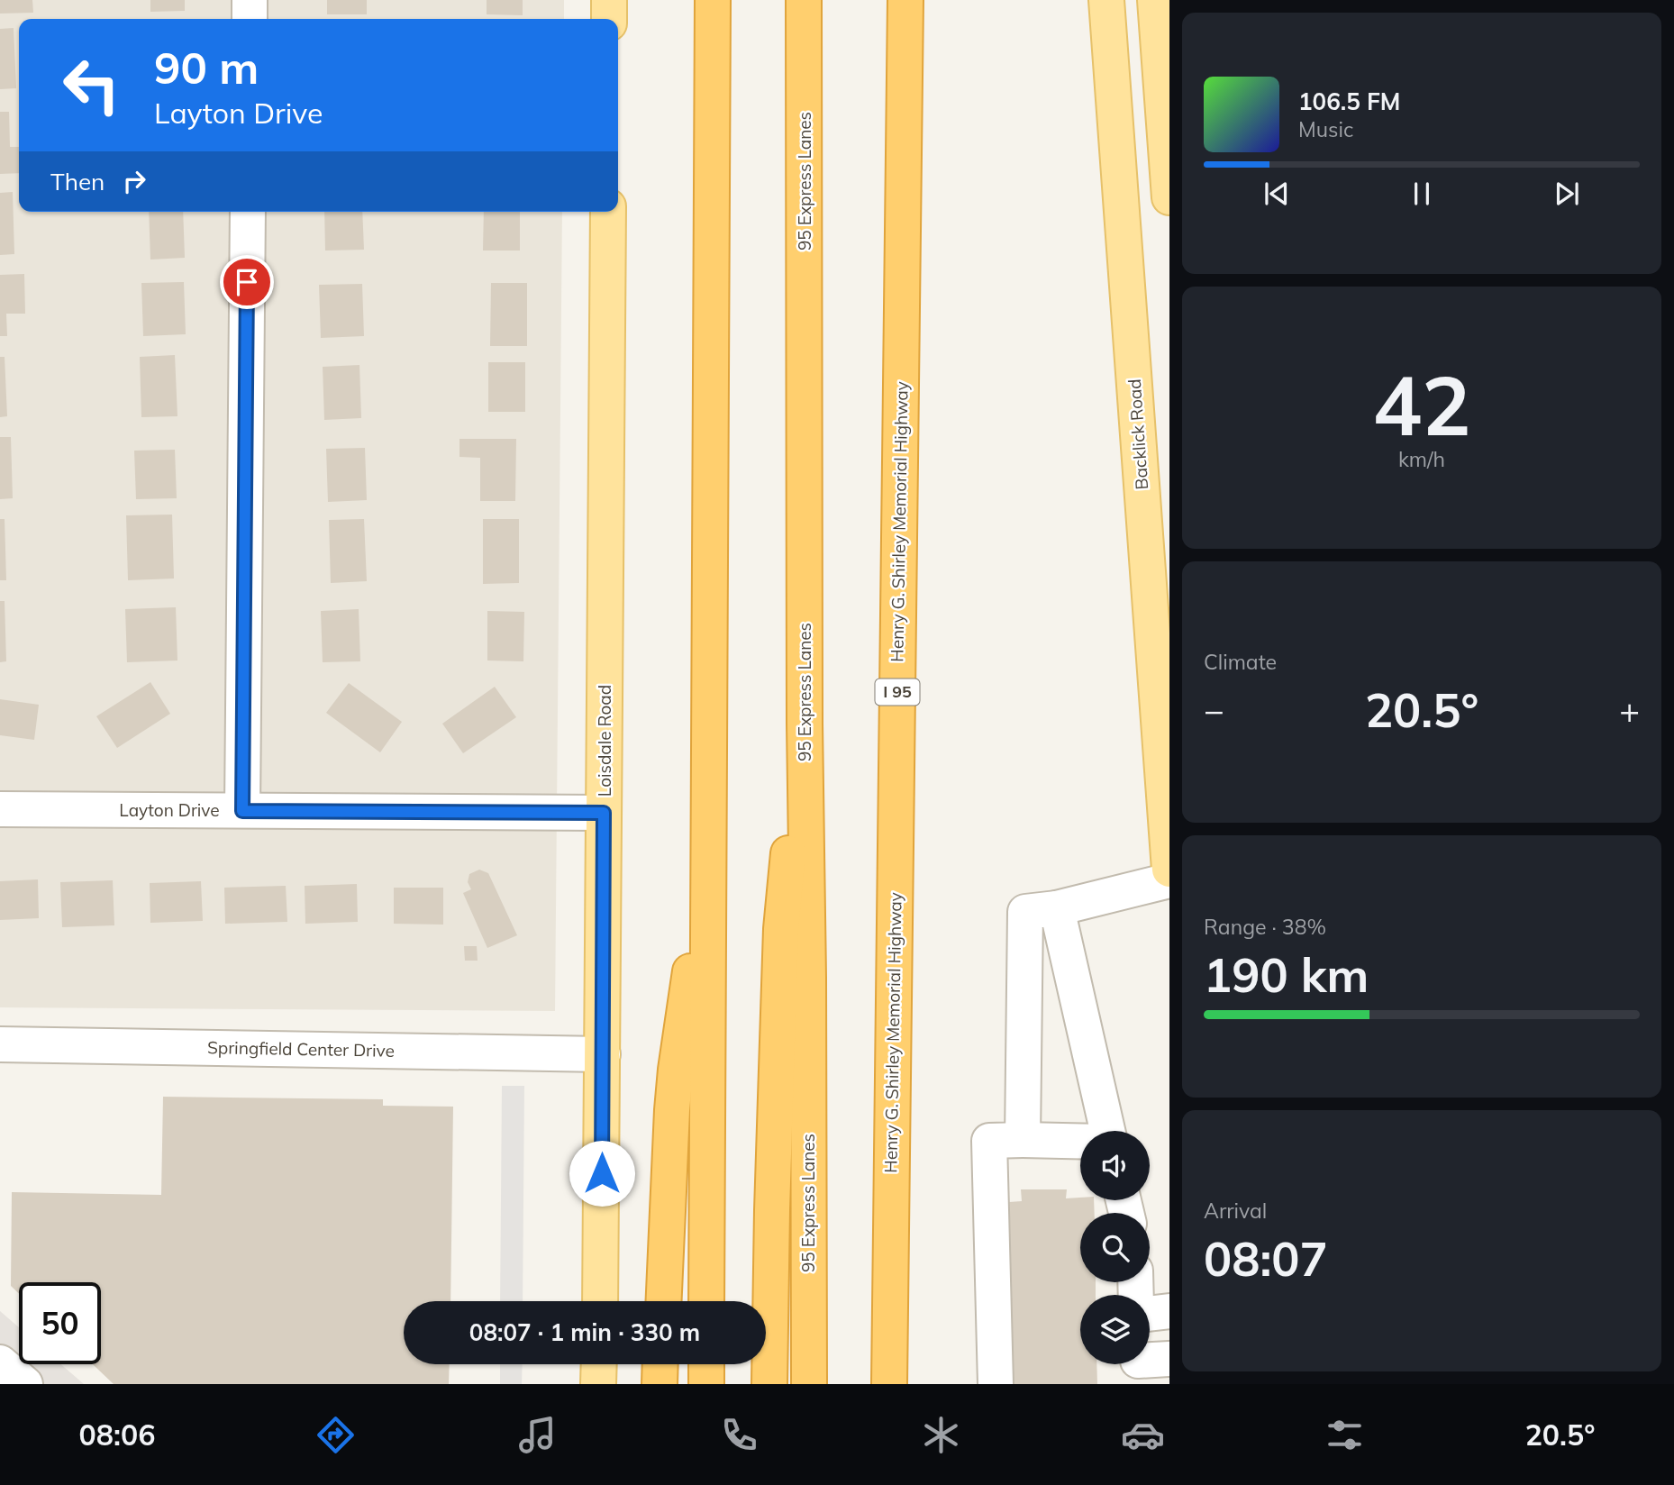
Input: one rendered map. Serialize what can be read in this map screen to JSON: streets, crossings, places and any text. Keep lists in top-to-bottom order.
{
  "streets": {
    "highway": ["95 Express Lanes", "Henry G. Shirley Memorial Highway", "I 95"],
    "main road": ["Backlick Road", "Loisdale Road"],
    "street": ["Layton Drive", "Springfield Center Drive"]
  },
  "crossings": [
    ["Loisdale Road", "Layton Drive"],
    ["Loisdale Road", "Springfield Center Drive"]
  ],
  "page": {
    "turn": ["90 m", "Layton Drive"],
    "song": ["106.5 FM", "Music"],
    "then": "Then",
    "tile": [
      ["42", "km/h"],
      "Climate",
      ["Range · 38%", "190 km"],
      ["Arrival", "08:07"]
    ],
    "heat": ["−", "20.5°", "+"],
    "limit": "50",
    "trip": "08:07 · 1 min · 330 m",
    "tabs": ["08:06", "20.5°"]
  }
}
